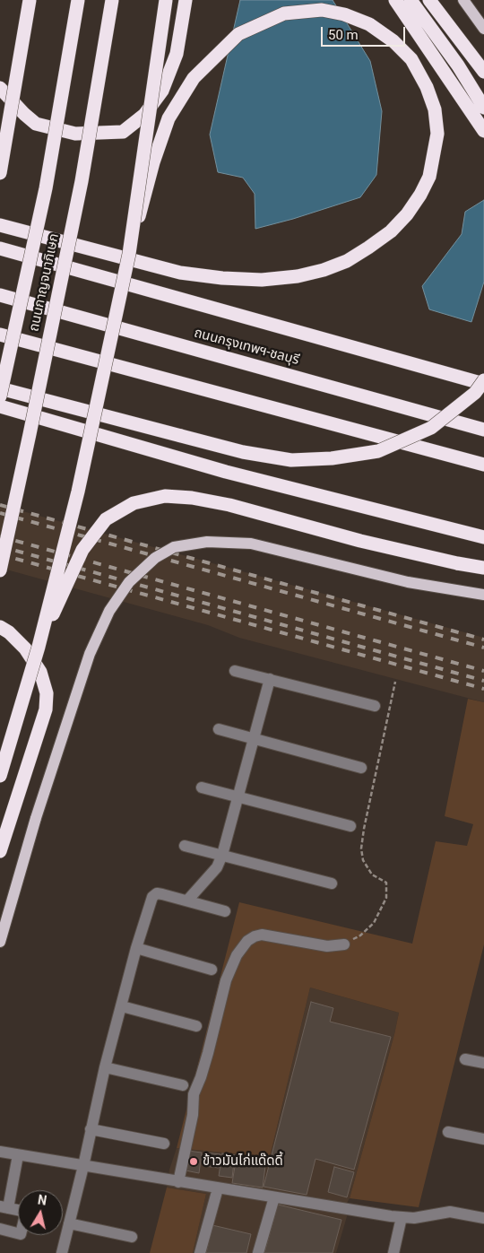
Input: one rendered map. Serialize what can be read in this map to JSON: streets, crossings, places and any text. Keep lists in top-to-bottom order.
{
  "streets": {
    "highway": ["ถนนกาญจนาภิเษก", "ถนนกรุงเทพฯ-ชลบุรี"]
  },
  "places": ["ข้าวมันไก่แด๊ดดี้"],
  "scale_bar": "50 m",
  "north": "top"
}
